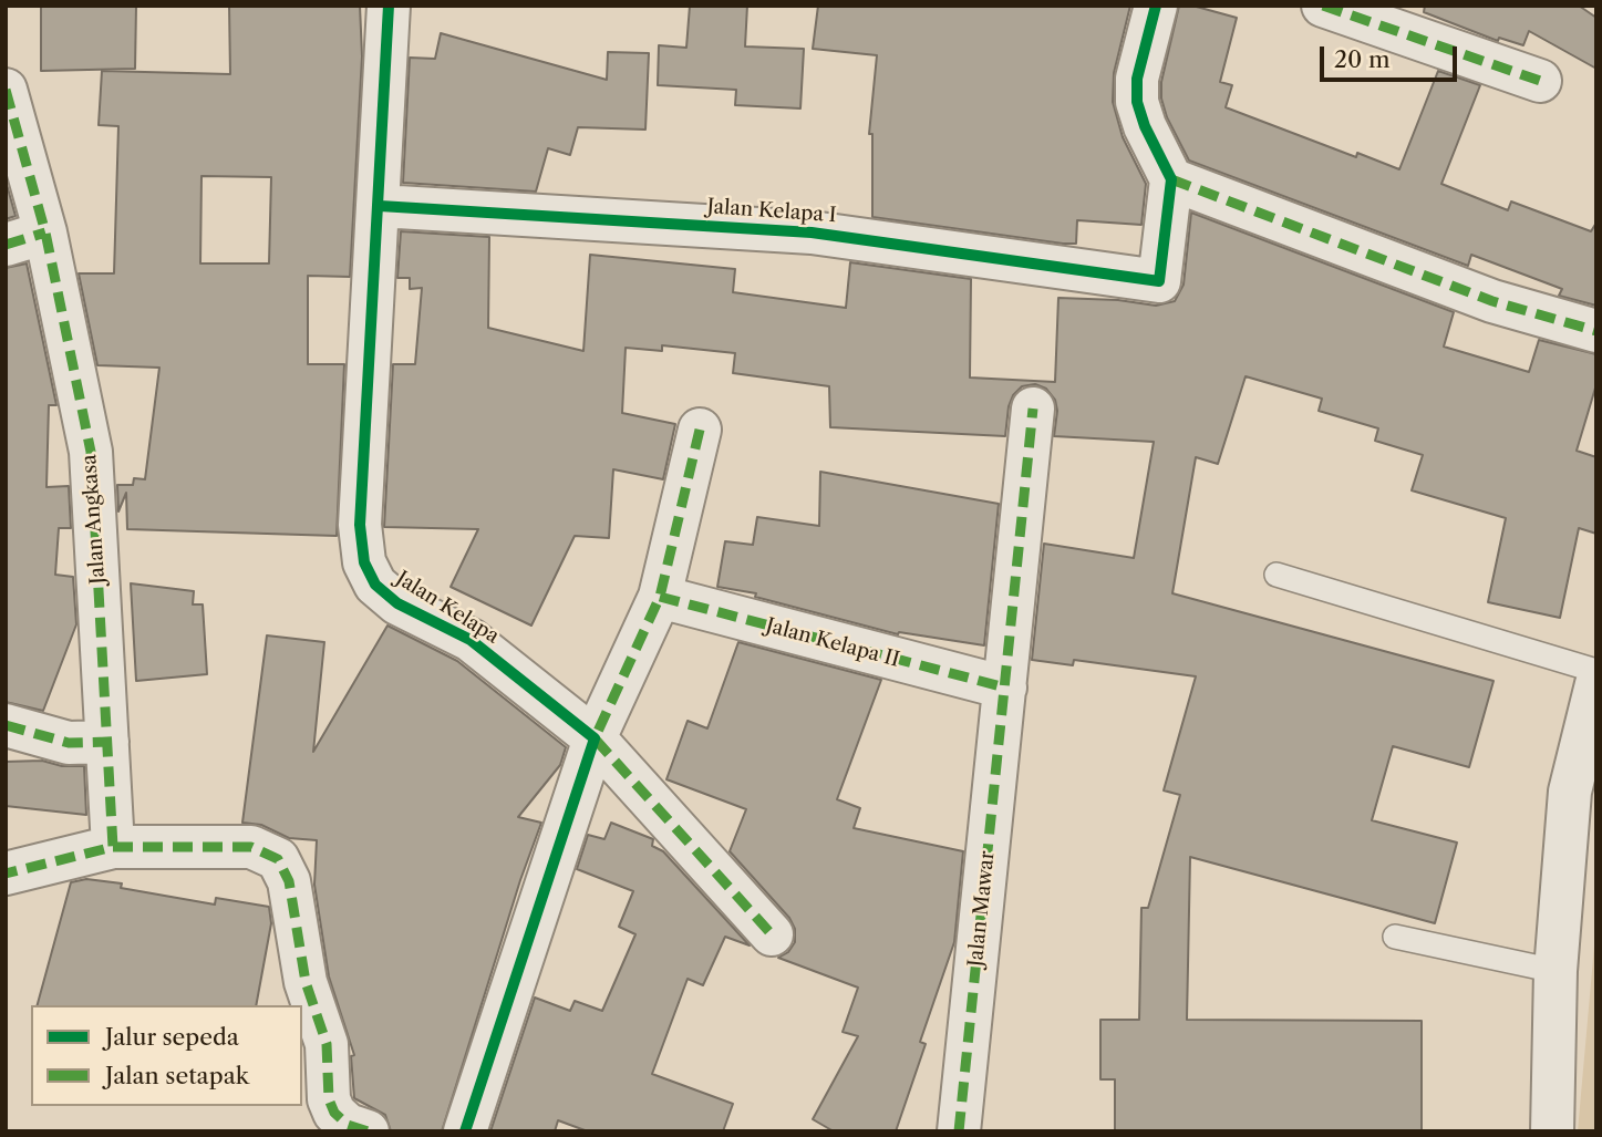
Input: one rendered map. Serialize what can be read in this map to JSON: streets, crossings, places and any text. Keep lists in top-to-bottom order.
{
  "streets": {
    "street": [
      "Jalan Kelapa I",
      "Jalan Angkasa",
      "Jalan Kelapa",
      "Jalan Kelapa II",
      "Jalan Mawar"
    ]
  },
  "crossings": [
    ["Jalan Kelapa I", "Jalan Kelapa"],
    ["Jalan Kelapa II", "Jalan Mawar"]
  ],
  "legend": ["Jalur sepeda", "Jalan setapak"],
  "scale_bar": "20 m"
}
